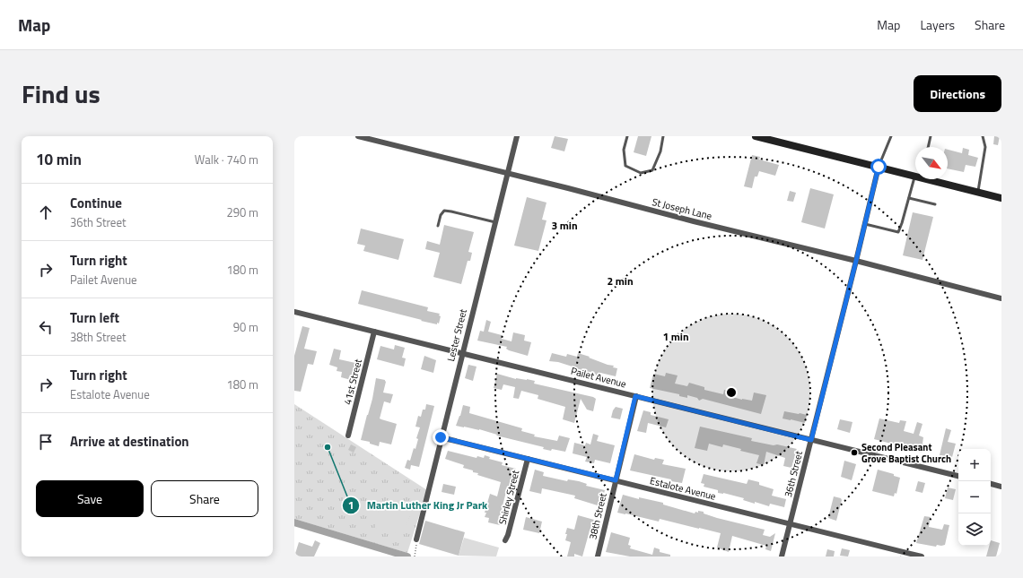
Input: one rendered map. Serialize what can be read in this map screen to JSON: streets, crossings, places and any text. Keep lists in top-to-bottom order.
{
  "streets": {
    "street": [
      "St Joseph Lane",
      "Lester Street",
      "Pailet Avenue",
      "41st Street",
      "36th Street",
      "Estalote Avenue",
      "Shirley Street",
      "38th Street"
    ]
  },
  "crossings": [
    ["St Joseph Lane", "Lester Street"],
    ["St Joseph Lane", "36th Street"],
    ["Lester Street", "Pailet Avenue"],
    ["Lester Street", "Estalote Avenue"],
    ["Pailet Avenue", "41st Street"],
    ["Pailet Avenue", "36th Street"],
    ["Pailet Avenue", "38th Street"],
    ["36th Street", "Estalote Avenue"],
    ["Estalote Avenue", "Shirley Street"],
    ["Estalote Avenue", "38th Street"]
  ],
  "places": ["Martin Luther King Jr Park", "Second Pleasant Grove Baptist Church"],
  "north": "bottom right",
  "page": {
    "header": "Map",
    "nav": ["Map", "Layers", "Share"],
    "title": "Find us",
    "buttons": [
      "Directions",
      ["Save", "Share"]
    ],
    "heading": ["10 min", "Walk · 740 m"],
    "list": [
      ["Continue", "36th Street", "290 m"],
      ["Turn right", "Pailet Avenue", "180 m"],
      ["Turn left", "38th Street", "90 m"],
      ["Turn right", "Estalote Avenue", "180 m"],
      "Arrive at destination"
    ],
    "map_buttons": ["+", "−"]
  },
  "rings": ["3 min", "2 min", "1 min"]
}
